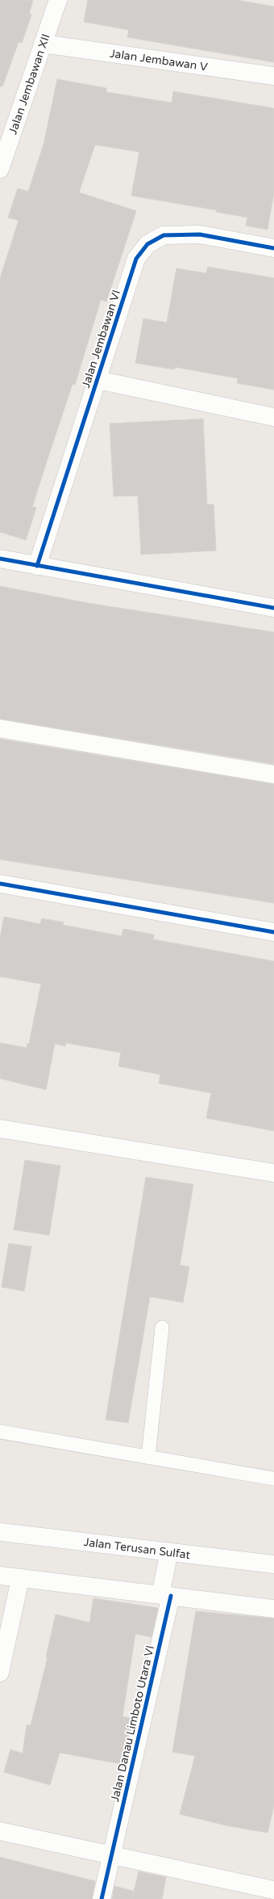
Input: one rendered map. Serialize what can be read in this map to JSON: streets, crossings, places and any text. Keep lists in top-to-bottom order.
{
  "streets": {
    "street": [
      "Jalan Jembawan V",
      "Jalan Jembawan XII",
      "Jalan Jembawan VI",
      "Jalan Terusan Sulfat",
      "Jalan Danau Limboto Utara VI"
    ]
  },
  "crossings": [
    ["Jalan Jembawan V", "Jalan Jembawan XII"],
    ["Jalan Terusan Sulfat", "Jalan Danau Limboto Utara VI"]
  ]
}
